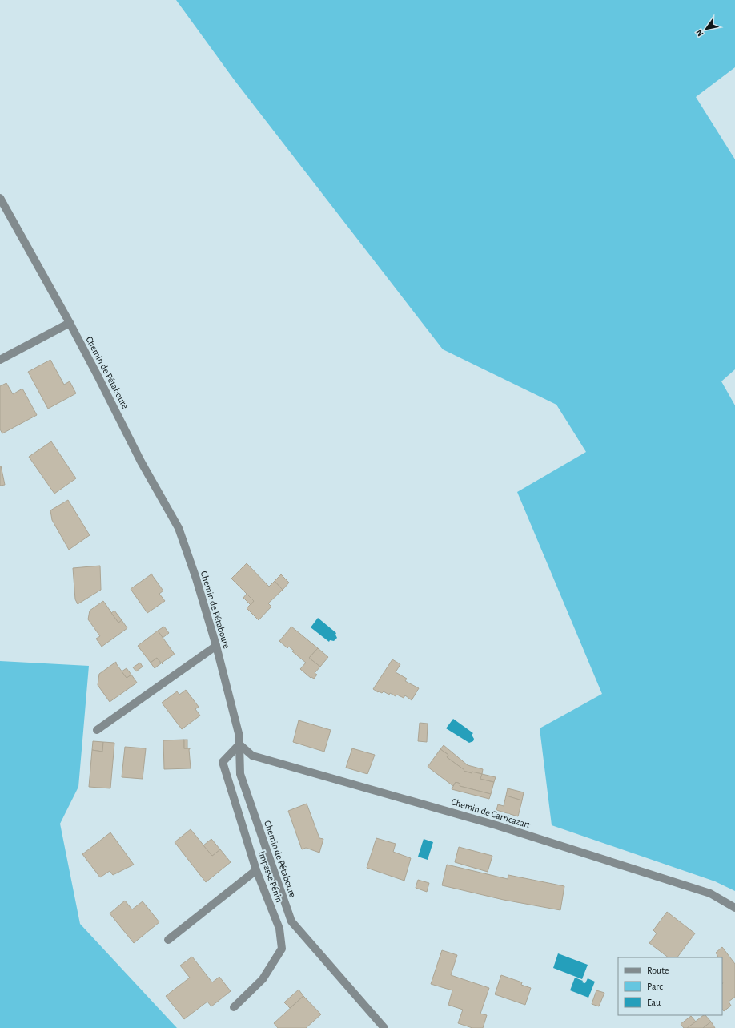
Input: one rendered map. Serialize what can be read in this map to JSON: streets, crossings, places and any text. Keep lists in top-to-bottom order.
{
  "streets": {
    "street": ["Chemin de Pétaboure", "Chemin de Carricazart", "Impasse Pénin"]
  },
  "crossings": [
    ["Chemin de Pétaboure", "Chemin de Carricazart"],
    ["Chemin de Pétaboure", "Impasse Pénin"],
    ["Chemin de Carricazart", "Impasse Pénin"]
  ],
  "legend": ["Route", "Parc", "Eau"],
  "north": "bottom left"
}
